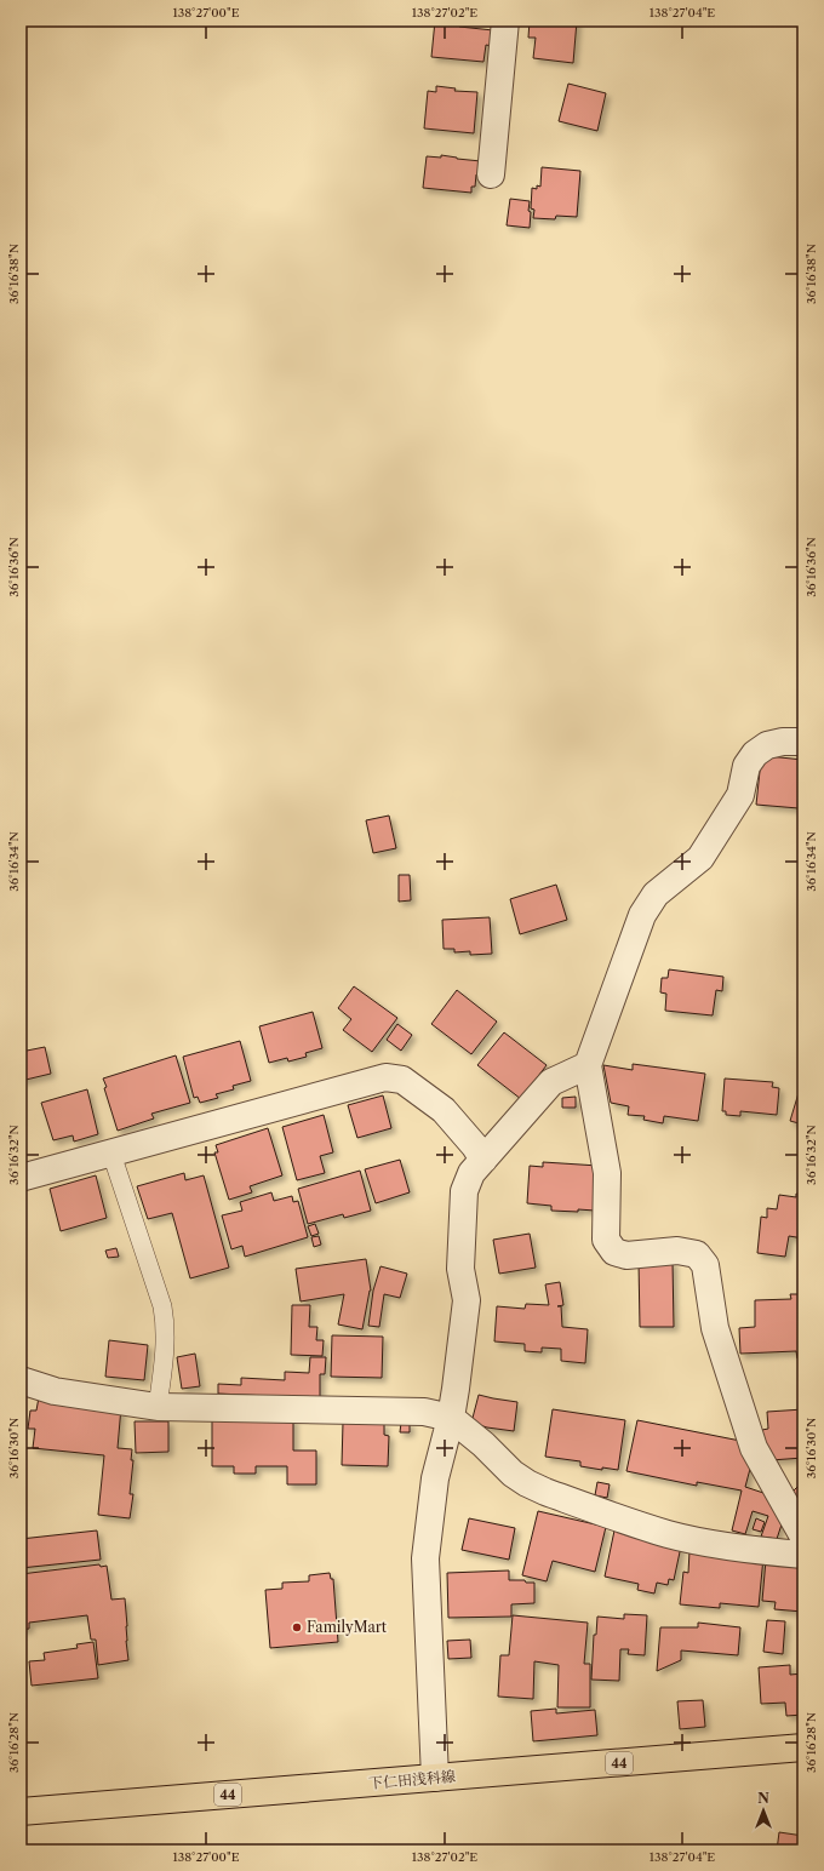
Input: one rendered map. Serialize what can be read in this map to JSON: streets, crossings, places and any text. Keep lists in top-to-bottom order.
{
  "streets": {
    "main road": ["44", "下仁田浅科線"]
  },
  "places": ["FamilyMart"],
  "north": "top",
  "coordinates": [
    "138°27'00\"E",
    "138°27'02\"E",
    "138°27'04\"E",
    "36°16'38\"N",
    "36°16'36\"N",
    "36°16'34\"N",
    "36°16'32\"N",
    "36°16'30\"N",
    "36°16'28\"N"
  ]
}
